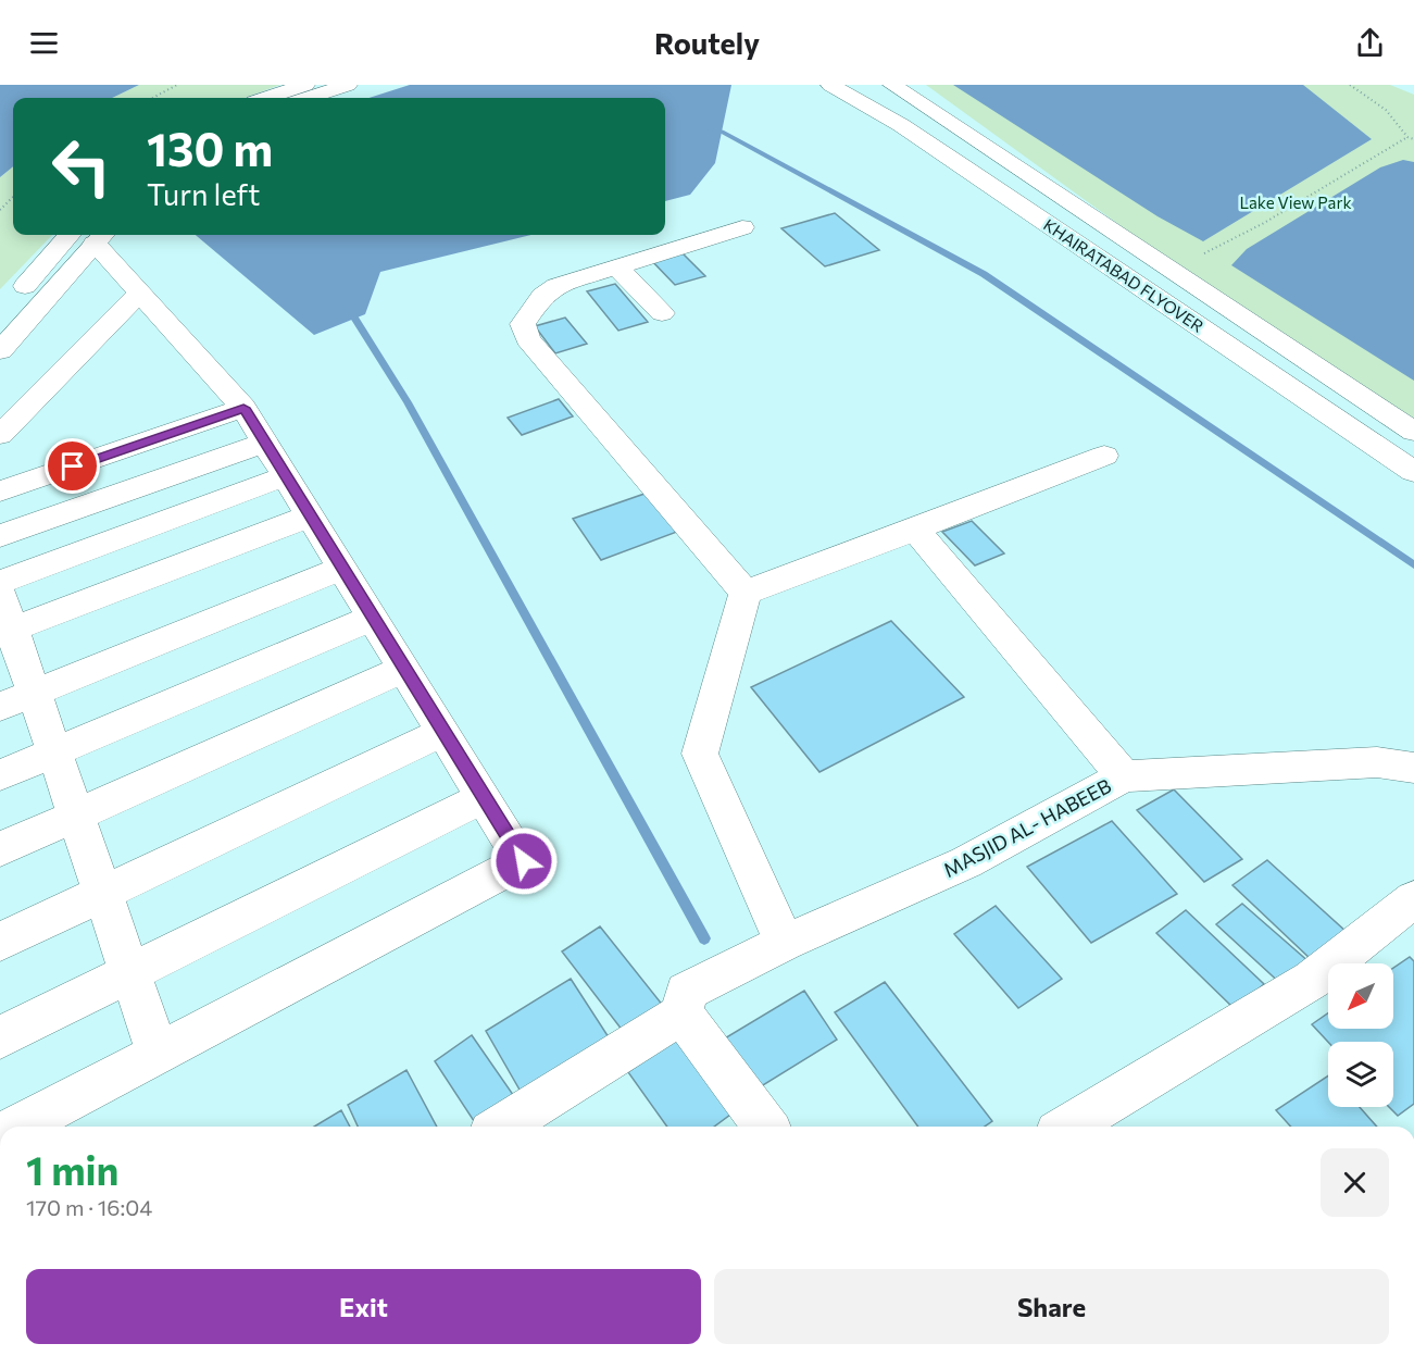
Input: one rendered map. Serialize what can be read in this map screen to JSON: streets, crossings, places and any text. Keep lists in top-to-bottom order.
{
  "streets": {
    "street": ["KHAIRATABAD FLYOVER", "MASJID AL- HABEEB"]
  },
  "parks": ["Lake View Park"],
  "north": "bottom left",
  "page": {
    "header": "Routely",
    "turn": ["130 m", "Turn left"],
    "heading": ["1 min", "170 m · 16:04"],
    "buttons": ["Exit", "Share"]
  }
}
